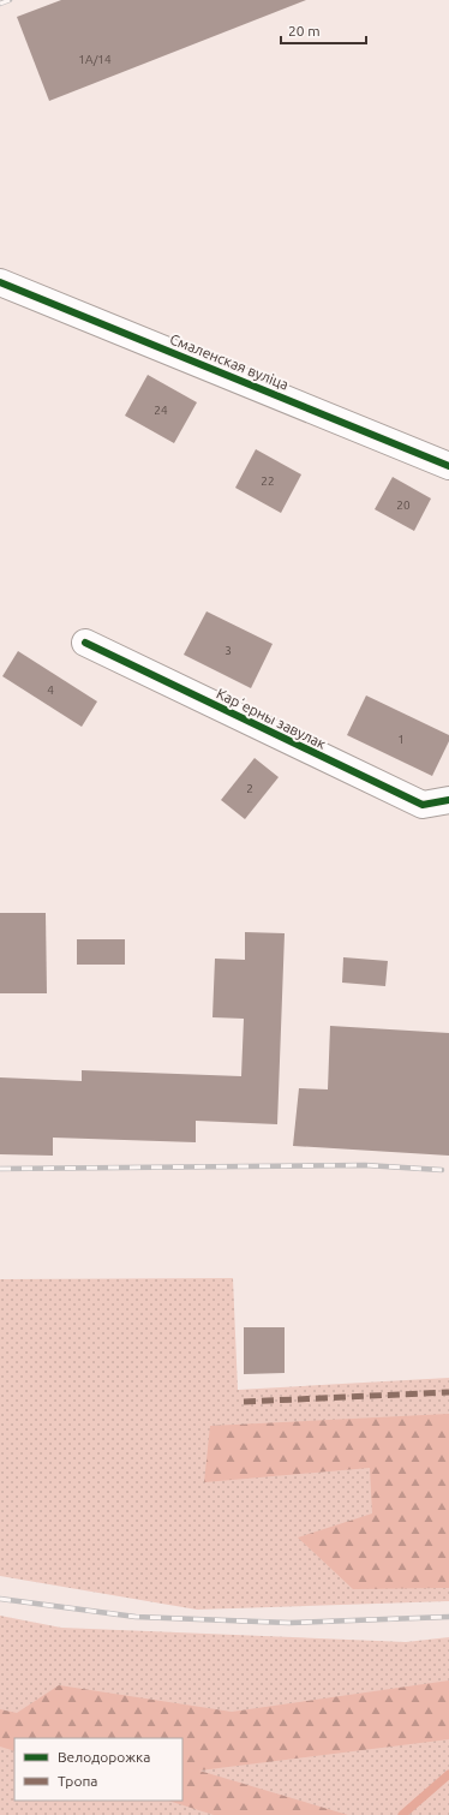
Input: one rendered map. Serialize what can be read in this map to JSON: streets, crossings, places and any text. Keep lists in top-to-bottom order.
{
  "streets": {
    "street": ["Смаленская вуліца", "Карʼерны завулак"]
  },
  "house_numbers": [
    "1А/14",
    "24",
    "22",
    "20",
    "3",
    "4",
    "1",
    "2"
  ],
  "legend": ["Велодорожка", "Тропа"],
  "scale_bar": "20 m"
}
